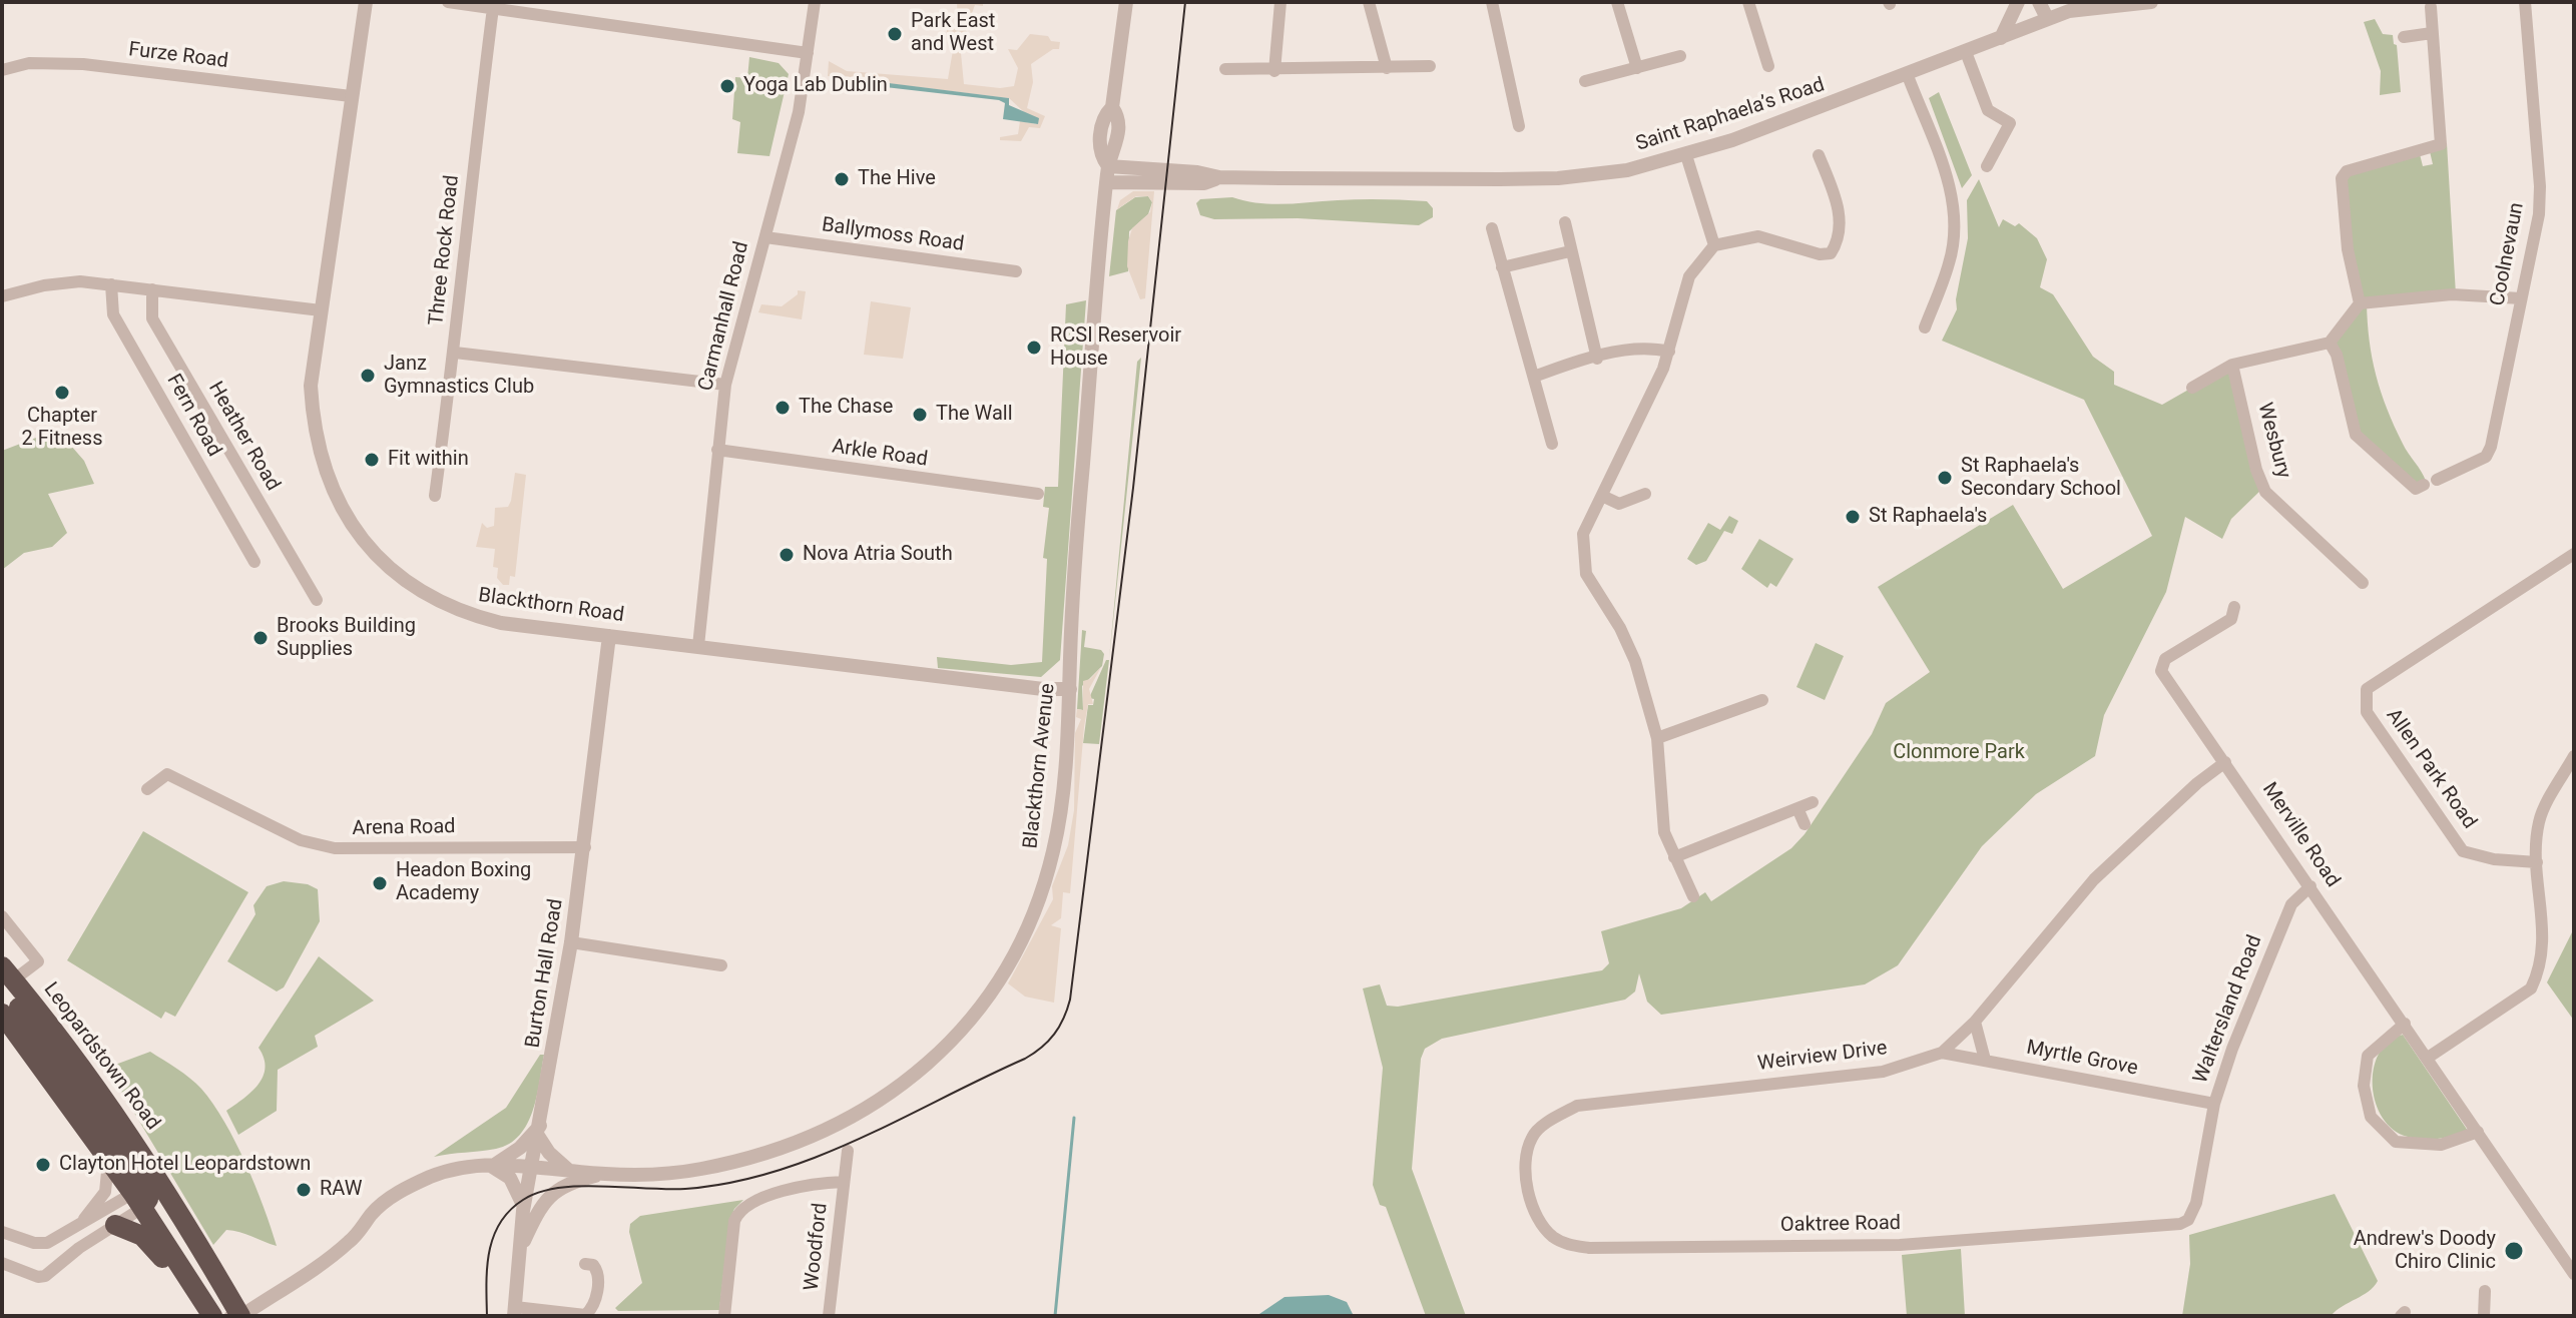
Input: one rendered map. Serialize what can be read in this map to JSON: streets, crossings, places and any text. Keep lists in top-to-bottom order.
{
  "streets": {
    "highway": ["Leopardstown Road"],
    "street": [
      "Furze Road",
      "Saint Raphaela’s Road",
      "Ballymoss Road",
      "Three Rock Road",
      "Coolnevaun",
      "Carmanhall Road",
      "Fern Road",
      "Heather Road",
      "Wesbury",
      "Arkle Road",
      "Blackthorn Road",
      "Blackthorn Avenue",
      "Allen Park Road",
      "Arena Road",
      "Merville Road",
      "Burton Hall Road",
      "Waltersland Road",
      "Weirview Drive",
      "Myrtle Grove",
      "Oaktree Road",
      "Woodford"
    ]
  },
  "crossings": [
    ["Furze Road", "Blackthorn Road"],
    ["Saint Raphaela’s Road", "Blackthorn Avenue"],
    ["Ballymoss Road", "Carmanhall Road"],
    ["Carmanhall Road", "Arkle Road"],
    ["Carmanhall Road", "Blackthorn Road"],
    ["Blackthorn Road", "Blackthorn Avenue"],
    ["Blackthorn Road", "Burton Hall Road"],
    ["Blackthorn Avenue", "Burton Hall Road"],
    ["Blackthorn Avenue", "Leopardstown Road"],
    ["Arena Road", "Burton Hall Road"],
    ["Merville Road", "Waltersland Road"],
    ["Merville Road", "Weirview Drive"],
    ["Waltersland Road", "Myrtle Grove"],
    ["Waltersland Road", "Oaktree Road"],
    ["Weirview Drive", "Myrtle Grove"],
    ["Weirview Drive", "Oaktree Road"]
  ],
  "parks": ["Clonmore Park"],
  "places": [
    "Park East and West",
    "Yoga Lab Dublin",
    "The Hive",
    "RCSI Reservoir House",
    "Janz Gymnastics Club",
    "Chapter 2 Fitness",
    "The Chase",
    "The Wall",
    "Fit within",
    "St Raphaela's Secondary School",
    "St Raphaela's",
    "Nova Atria South",
    "Brooks Building Supplies",
    "Headon Boxing Academy",
    "Clayton Hotel Leopardstown",
    "RAW",
    "Andrew's Doody Chiro Clinic"
  ]
}
